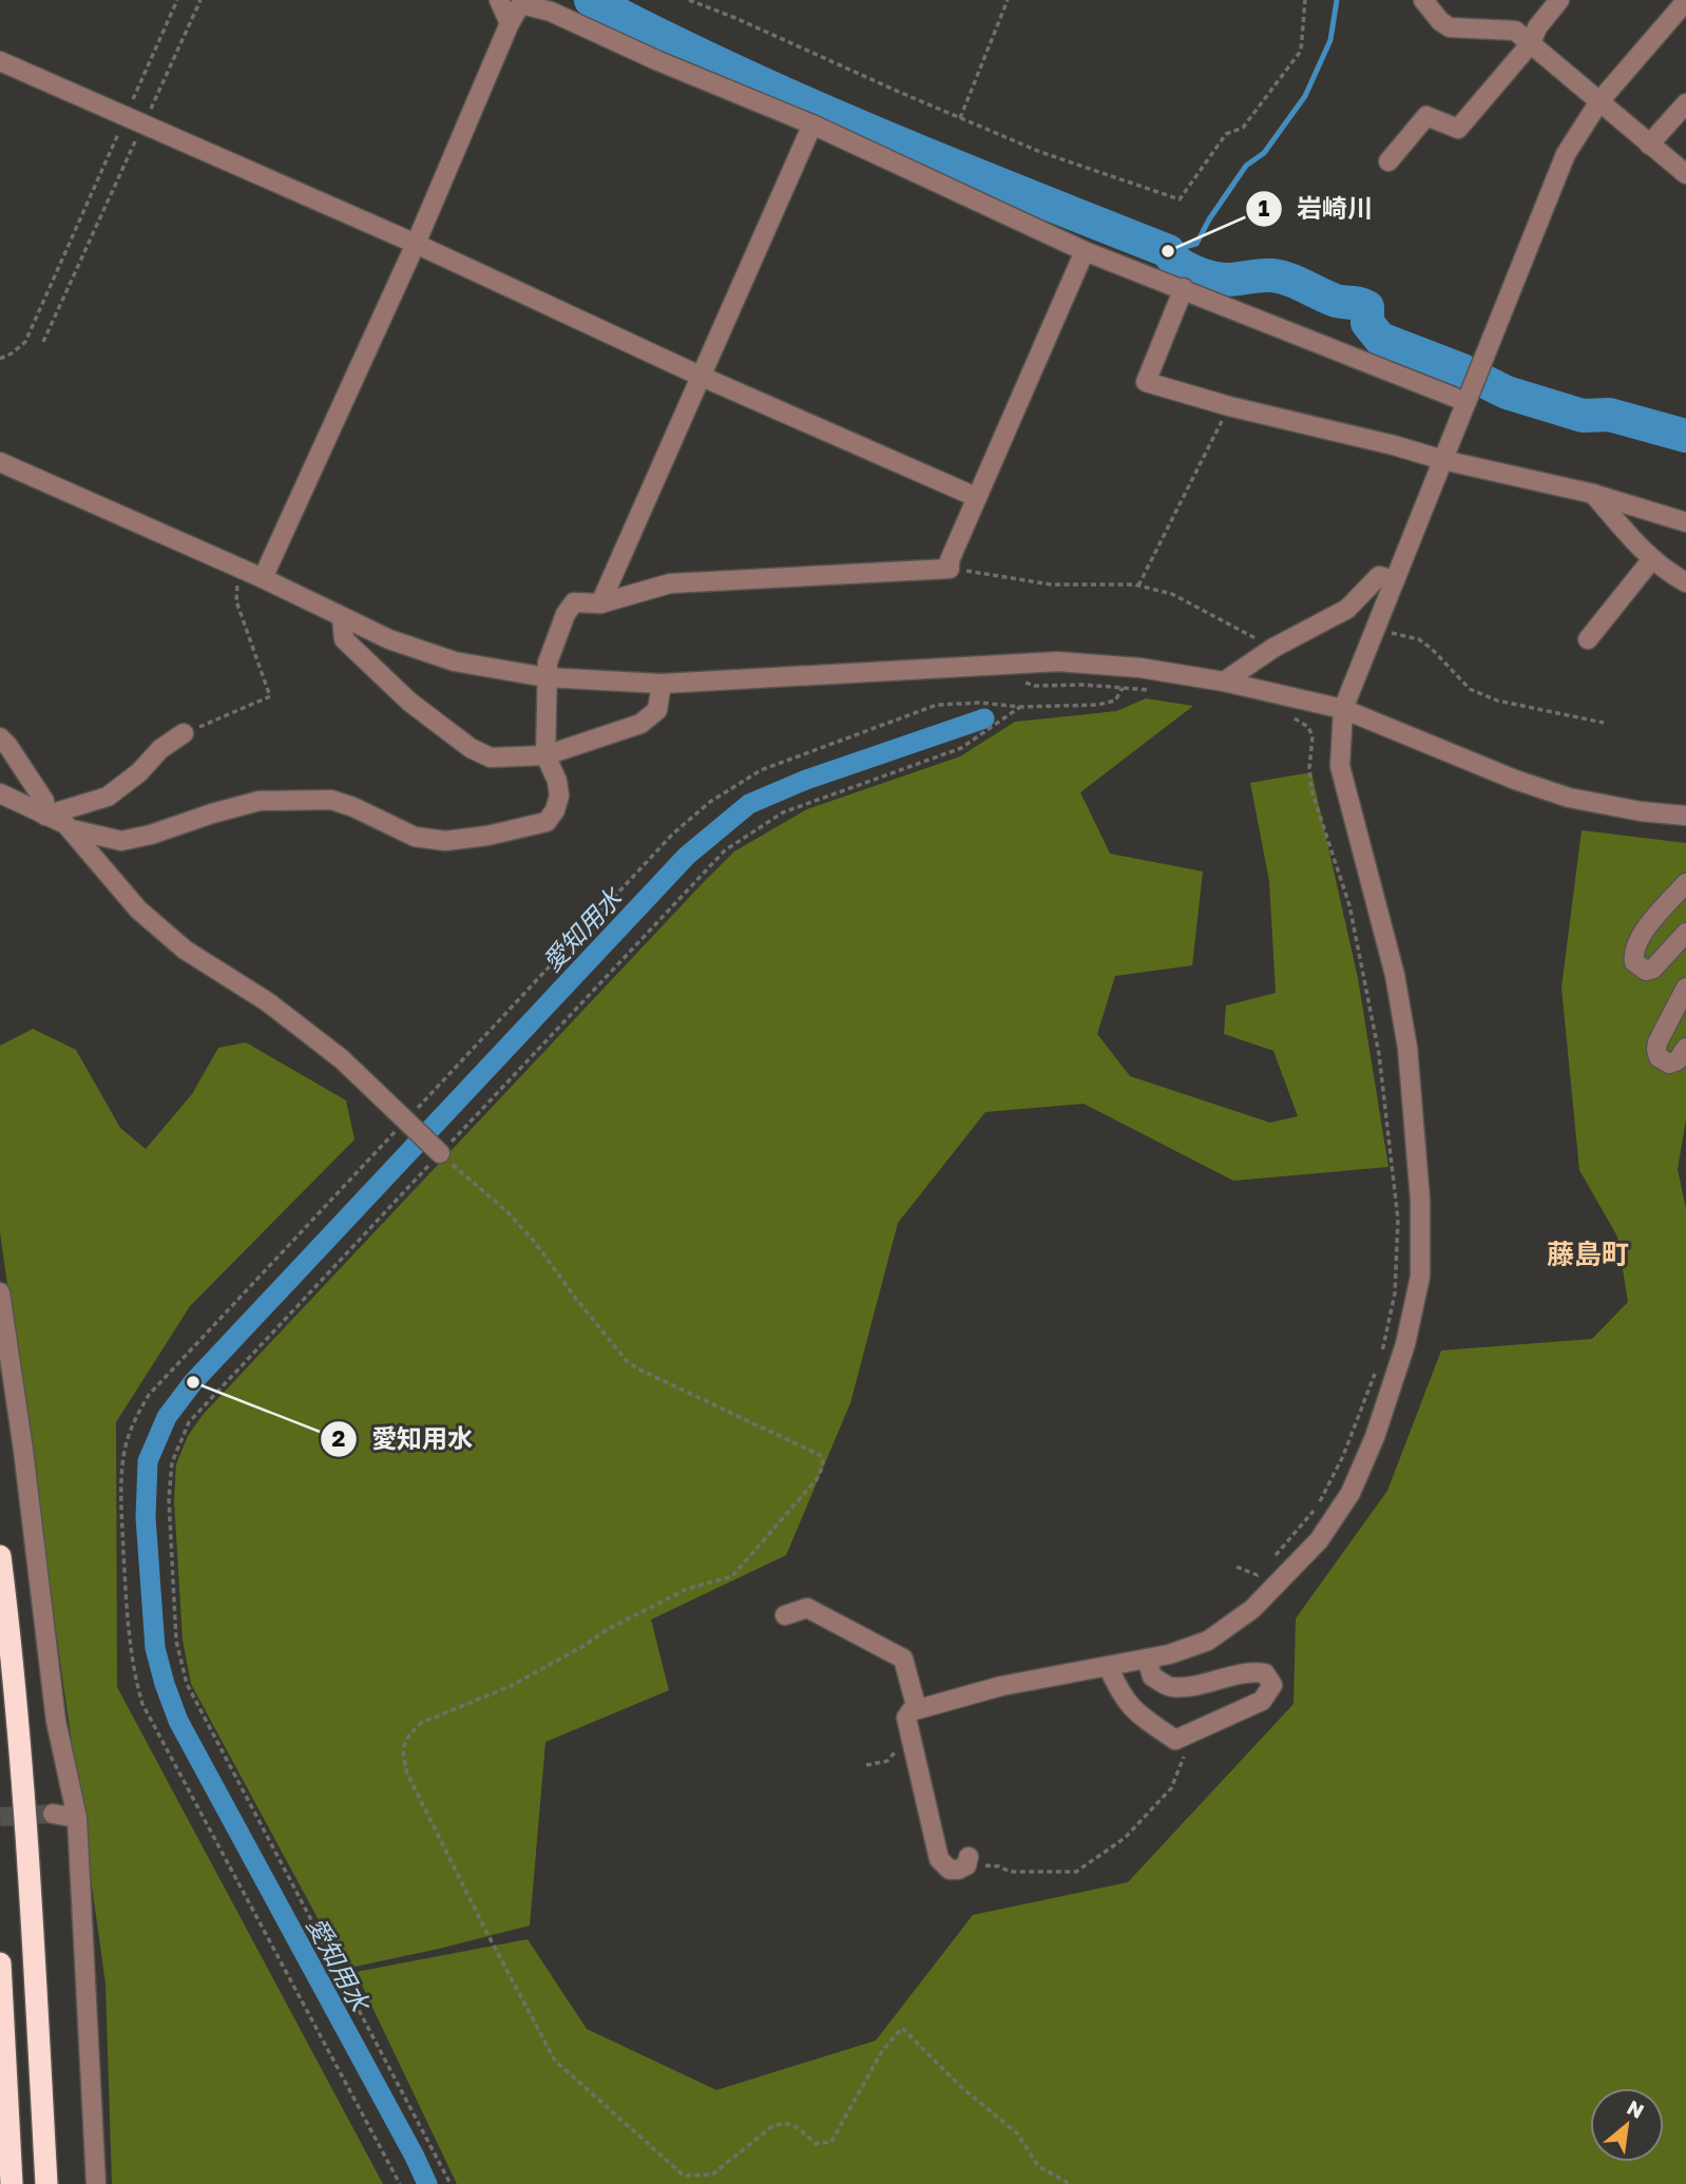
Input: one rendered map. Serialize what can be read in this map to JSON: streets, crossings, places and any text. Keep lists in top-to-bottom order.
{
  "districts": ["藤島町"],
  "water": ["愛知用水"],
  "places": ["岩崎川", "愛知用水"],
  "north": "top right"
}
